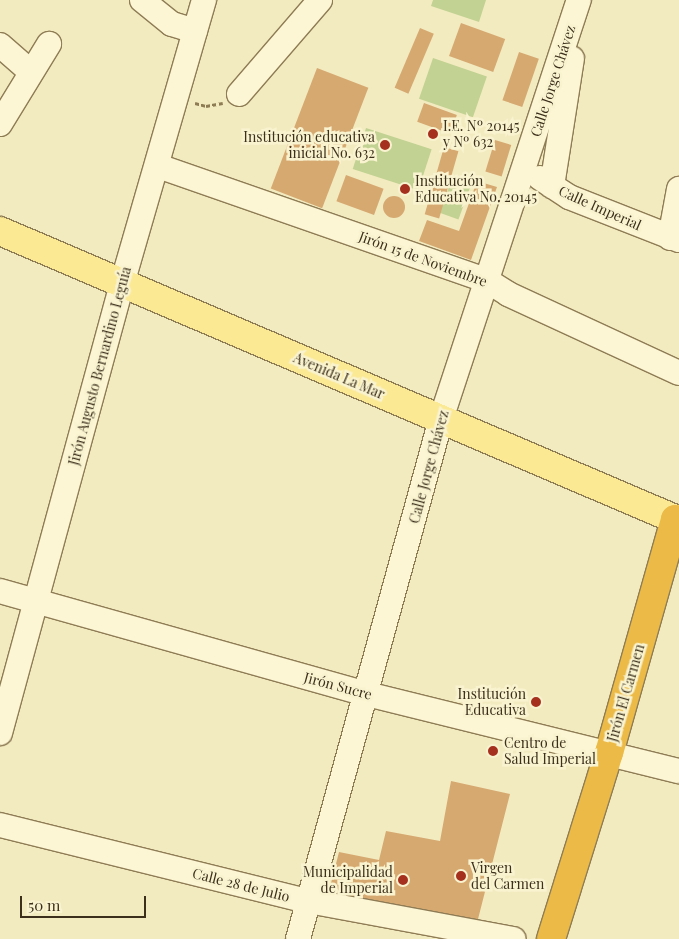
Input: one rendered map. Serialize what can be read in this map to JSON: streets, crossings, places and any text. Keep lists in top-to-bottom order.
{
  "streets": {
    "highway": ["Jirón El Carmen"],
    "main road": ["Avenida La Mar"],
    "street": [
      "Calle Jorge Chávez",
      "Calle Imperial",
      "Jirón 15 de Noviembre",
      "Jirón Augusto Bernardino Leguía",
      "Jirón Sucre",
      "Calle 28 de Julio"
    ]
  },
  "crossings": [
    ["Calle Jorge Chávez", "Calle Imperial"],
    ["Calle Jorge Chávez", "Jirón 15 de Noviembre"],
    ["Calle Jorge Chávez", "Avenida La Mar"],
    ["Calle Jorge Chávez", "Jirón Sucre"],
    ["Calle Jorge Chávez", "Calle 28 de Julio"],
    ["Jirón 15 de Noviembre", "Jirón Augusto Bernardino Leguía"],
    ["Jirón Augusto Bernardino Leguía", "Avenida La Mar"],
    ["Jirón Augusto Bernardino Leguía", "Jirón Sucre"],
    ["Avenida La Mar", "Jirón El Carmen"],
    ["Jirón Sucre", "Jirón El Carmen"]
  ],
  "places": [
    "I.E. Nº 20145 y Nº 632",
    "Institución educativa inicial No. 632",
    "Institución Educativa No. 20145",
    "Institución Educativa",
    "Centro de Salud Imperial",
    "Virgen del Carmen",
    "Municipalidad de Imperial"
  ],
  "scale_bar": "50 m"
}
